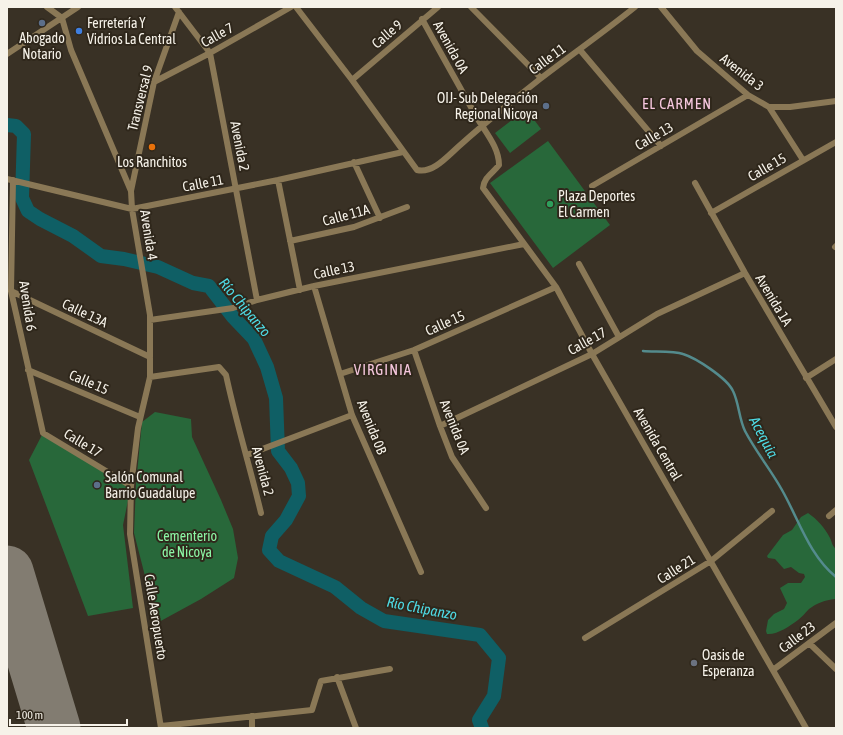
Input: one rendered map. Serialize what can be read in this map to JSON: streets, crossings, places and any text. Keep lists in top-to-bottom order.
{
  "streets": {
    "street": [
      "Calle 9",
      "Calle 7",
      "Avenida 0A",
      "Calle 11",
      "Avenida 3",
      "Transversal 9",
      "Calle 13",
      "Avenida 2",
      "Calle 15",
      "Calle 11A",
      "Avenida 4",
      "Avenida 1A",
      "Avenida 6",
      "Calle 13A",
      "Calle 17",
      "Avenida 0B",
      "Avenida Central",
      "Calle 21",
      "Calle Aeropuerto",
      "Calle 23"
    ]
  },
  "crossings": [
    ["Calle 9", "Avenida 0A"],
    ["Calle 7", "Transversal 9"],
    ["Calle 7", "Avenida 2"],
    ["Avenida 0A", "Calle 11"],
    ["Avenida 0A", "Calle 15"],
    ["Avenida 0A", "Calle 17"],
    ["Avenida 0A", "Avenida Central"],
    ["Calle 11", "Avenida 2"],
    ["Calle 11", "Avenida 4"],
    ["Calle 11", "Avenida 6"],
    ["Avenida 3", "Calle 13"],
    ["Avenida 3", "Calle 15"],
    ["Transversal 9", "Avenida 2"],
    ["Transversal 9", "Avenida 4"],
    ["Calle 13", "Avenida 2"],
    ["Calle 13", "Avenida 4"],
    ["Calle 13", "Avenida 0B"],
    ["Calle 13", "Avenida Central"],
    ["Avenida 2", "Avenida 4"],
    ["Calle 15", "Avenida 4"],
    ["Calle 15", "Avenida 1A"],
    ["Calle 15", "Avenida 6"],
    ["Calle 15", "Avenida 0B"],
    ["Calle 15", "Avenida Central"],
    ["Avenida 4", "Calle 13A"],
    ["Avenida 4", "Calle 17"],
    ["Avenida 4", "Calle Aeropuerto"],
    ["Avenida 1A", "Calle 17"],
    ["Avenida 6", "Calle 13A"],
    ["Avenida 6", "Calle 17"],
    ["Calle 17", "Avenida Central"],
    ["Calle 17", "Calle Aeropuerto"],
    ["Avenida Central", "Calle 21"],
    ["Avenida Central", "Calle 23"]
  ],
  "districts": ["EL CARMEN", "VIRGINIA"],
  "water": ["Río Chipanzo", "Acequia"],
  "parks": ["Cementerio de Nicoya"],
  "places": [
    "Abogado Notario",
    "Ferretería Y Vidrios La Central",
    "OIJ- Sub Delegación Regional Nicoya",
    "Los Ranchitos",
    "Plaza Deportes El Carmen",
    "Salón Comunal Barrio Guadalupe",
    "Oasis de Esperanza"
  ],
  "scale_bar": "100 m"
}
